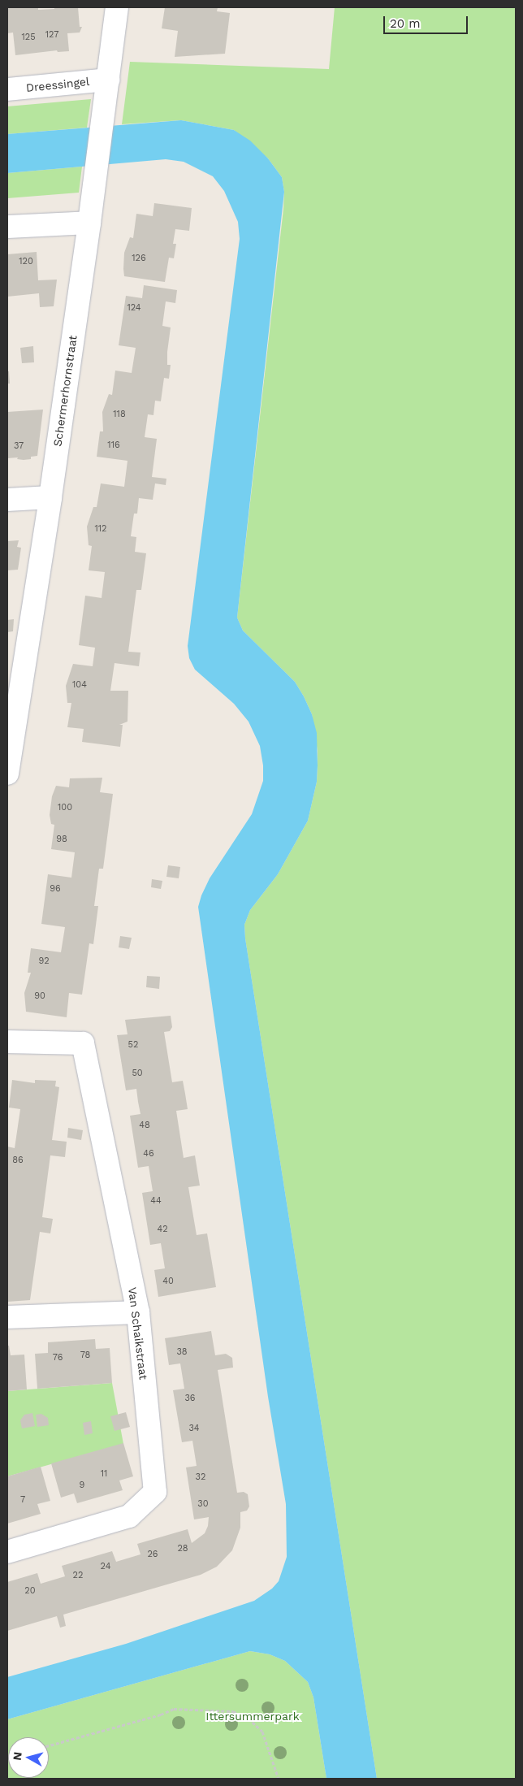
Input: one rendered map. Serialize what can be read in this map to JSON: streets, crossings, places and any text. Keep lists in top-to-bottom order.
{
  "streets": {
    "street": ["Dreessingel", "Schermerhornstraat", "Van Schaikstraat"]
  },
  "crossings": [
    ["Dreessingel", "Schermerhornstraat"]
  ],
  "parks": ["Ittersummerpark"],
  "house_numbers": [
    "127",
    "125",
    "126",
    "120",
    "124",
    "118",
    "116",
    "37",
    "112",
    "104",
    "100",
    "98",
    "96",
    "92",
    "90",
    "52",
    "50",
    "48",
    "46",
    "86",
    "44",
    "42",
    "40",
    "38",
    "78",
    "76",
    "36",
    "34",
    "11",
    "32",
    "9",
    "7",
    "30",
    "28",
    "26",
    "24",
    "22",
    "20"
  ],
  "scale_bar": "20 m",
  "north": "left"
}
